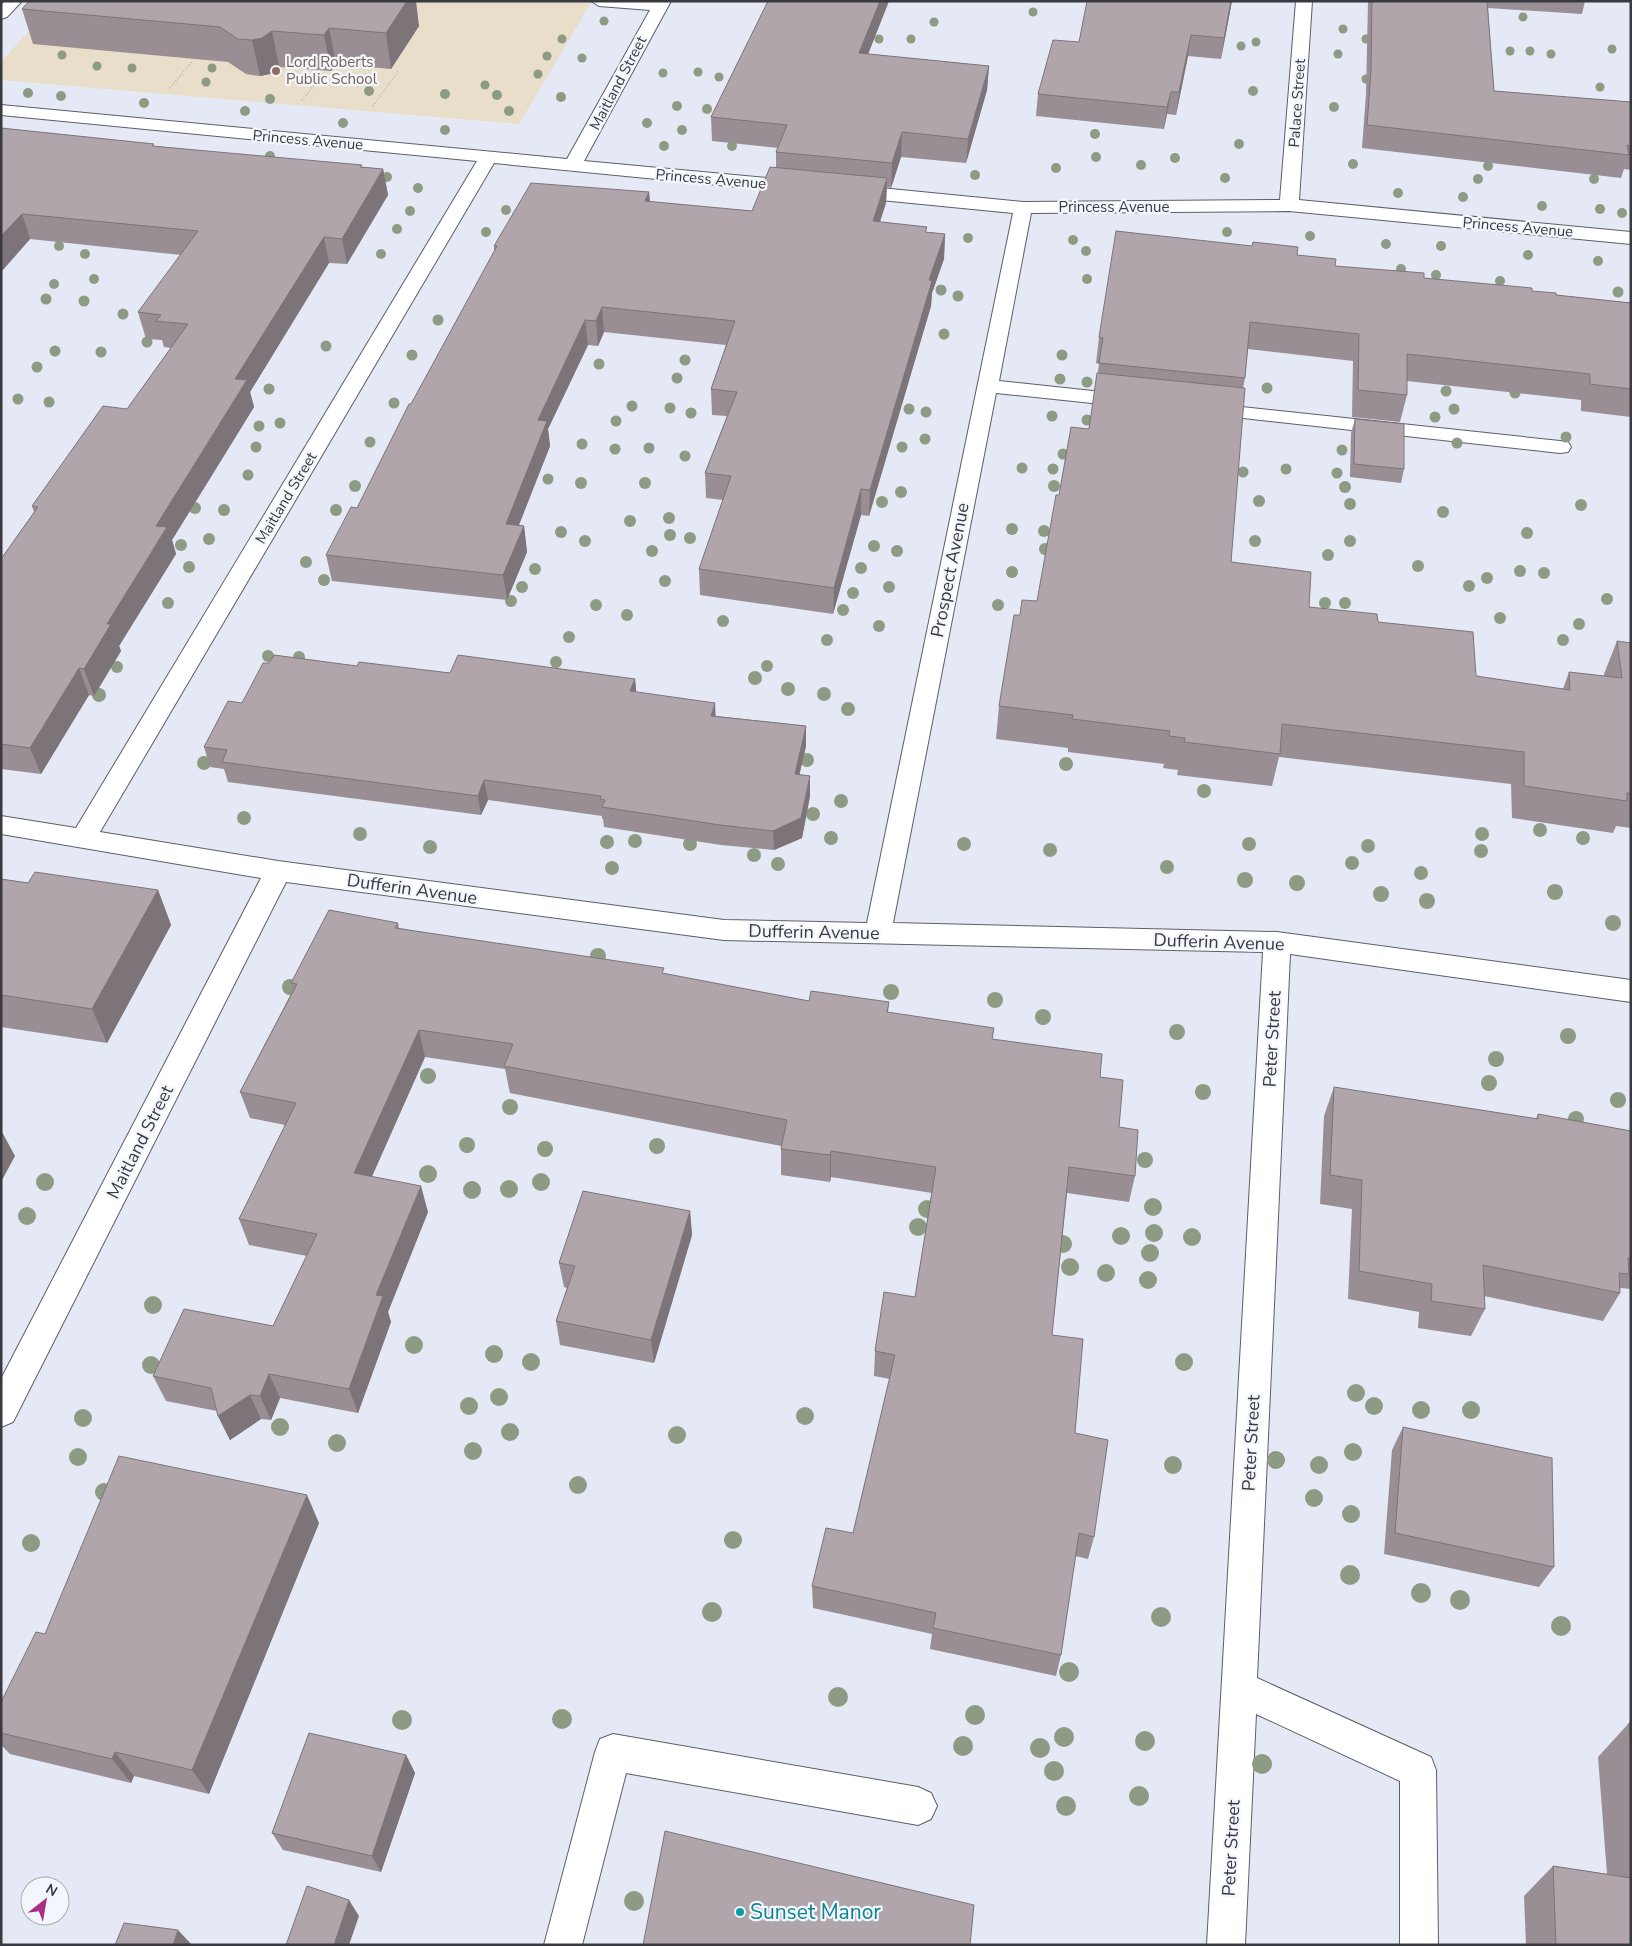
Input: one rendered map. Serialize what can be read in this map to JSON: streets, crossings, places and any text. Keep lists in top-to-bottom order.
{
  "streets": {
    "street": [
      "Maitland Street",
      "Palace Street",
      "Princess Avenue",
      "Prospect Avenue",
      "Dufferin Avenue",
      "Peter Street"
    ]
  },
  "crossings": [
    ["Maitland Street", "Princess Avenue"],
    ["Maitland Street", "Dufferin Avenue"],
    ["Palace Street", "Princess Avenue"],
    ["Princess Avenue", "Prospect Avenue"],
    ["Prospect Avenue", "Dufferin Avenue"],
    ["Dufferin Avenue", "Peter Street"]
  ],
  "places": ["Lord Roberts Public School", "Sunset Manor"],
  "north": "top right"
}
